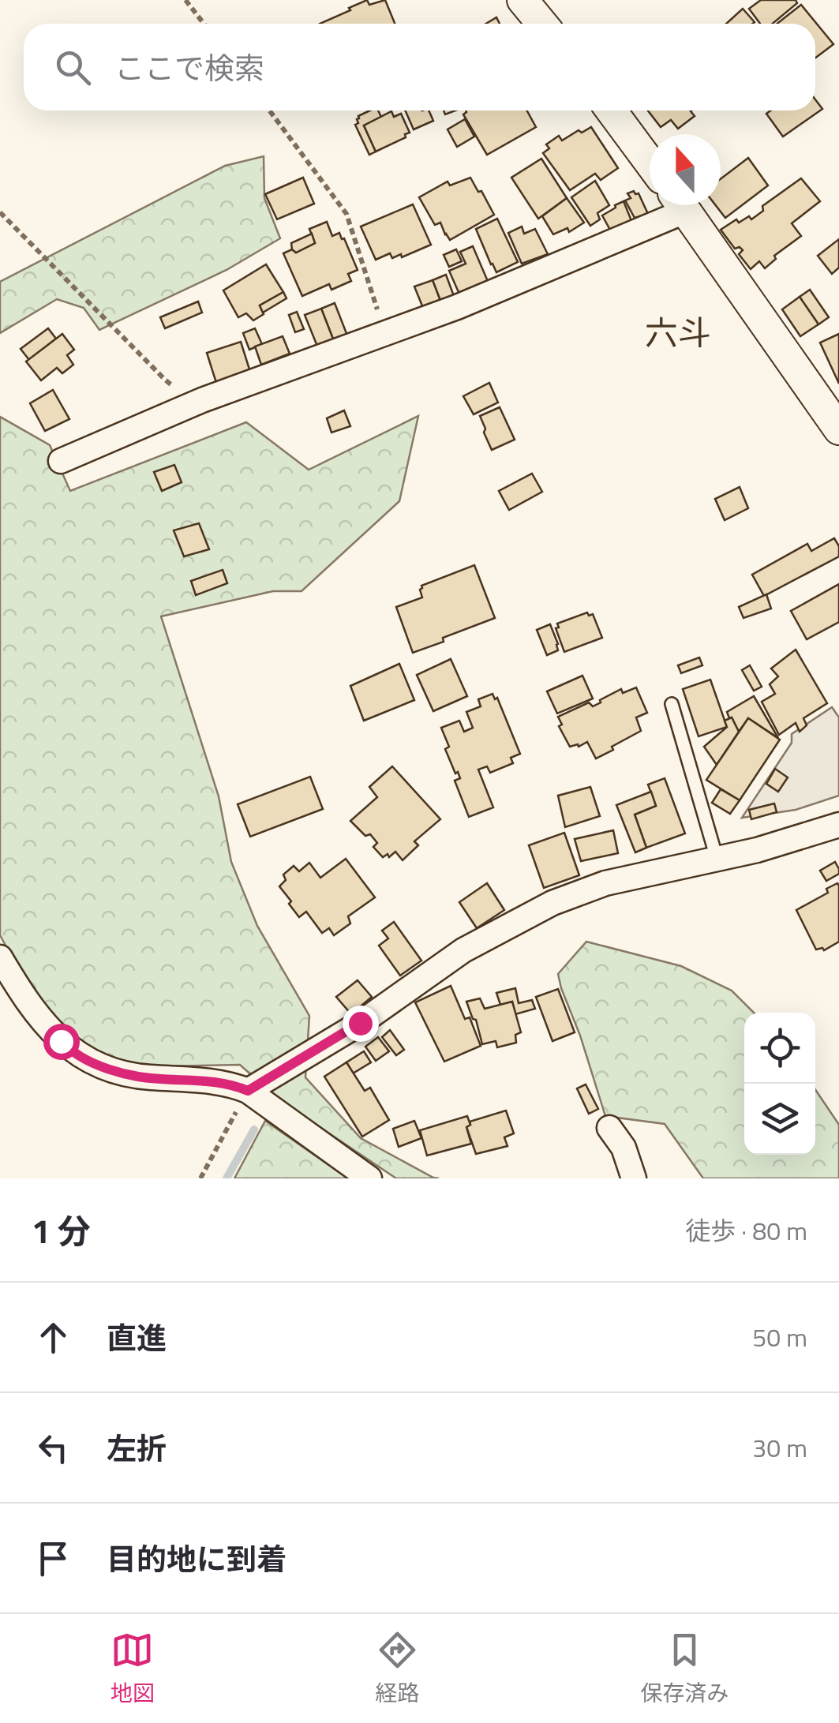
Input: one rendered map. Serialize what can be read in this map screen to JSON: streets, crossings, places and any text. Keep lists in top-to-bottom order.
{
  "districts": ["六斗"],
  "north": "top",
  "page": {
    "search": "ここで検索",
    "heading": ["1 分", "徒歩 · 80 m"],
    "list": [
      ["直進", "50 m"],
      ["左折", "30 m"],
      "目的地に到着"
    ],
    "nav": ["地図", "経路", "保存済み"]
  }
}
